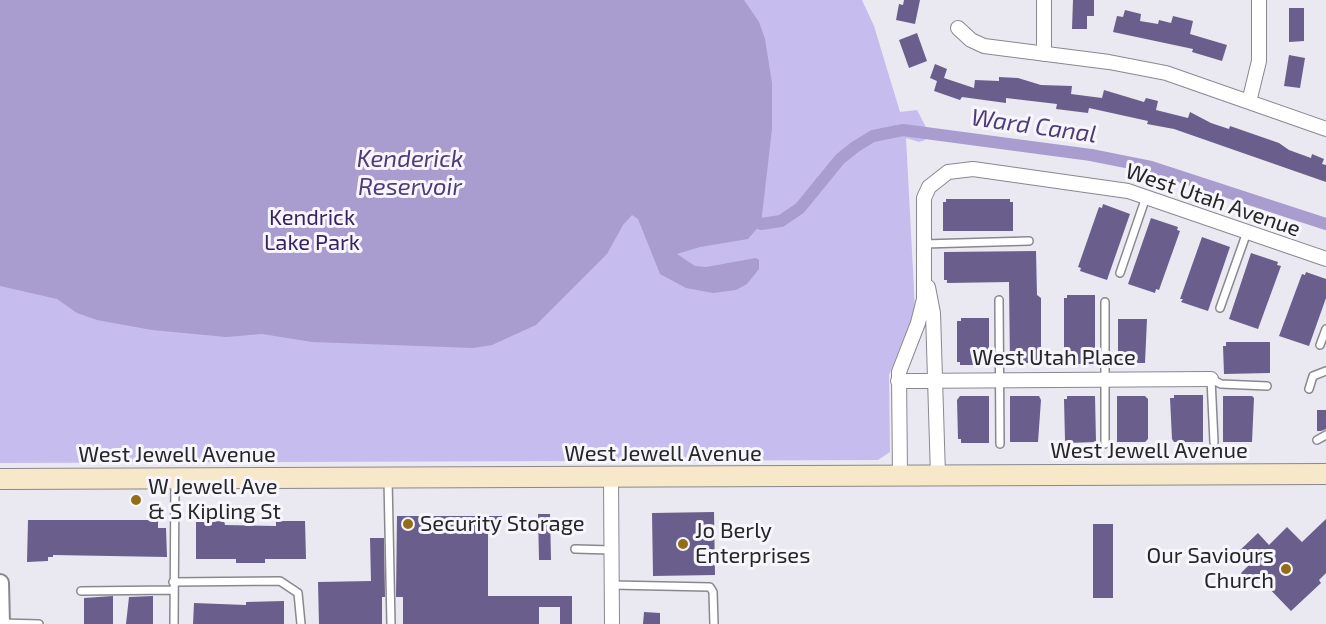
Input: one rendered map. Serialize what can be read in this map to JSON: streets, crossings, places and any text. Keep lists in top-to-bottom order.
{
  "streets": {
    "main road": ["West Jewell Avenue"],
    "street": ["West Utah Avenue", "West Utah Place"]
  },
  "water": ["Ward Canal", "Kenderick Reservoir"],
  "parks": ["Kendrick Lake Park"],
  "places": [
    "W Jewell Ave & S Kipling St",
    "Security Storage",
    "Jo Berly Enterprises",
    "Our Saviours Church"
  ]
}
